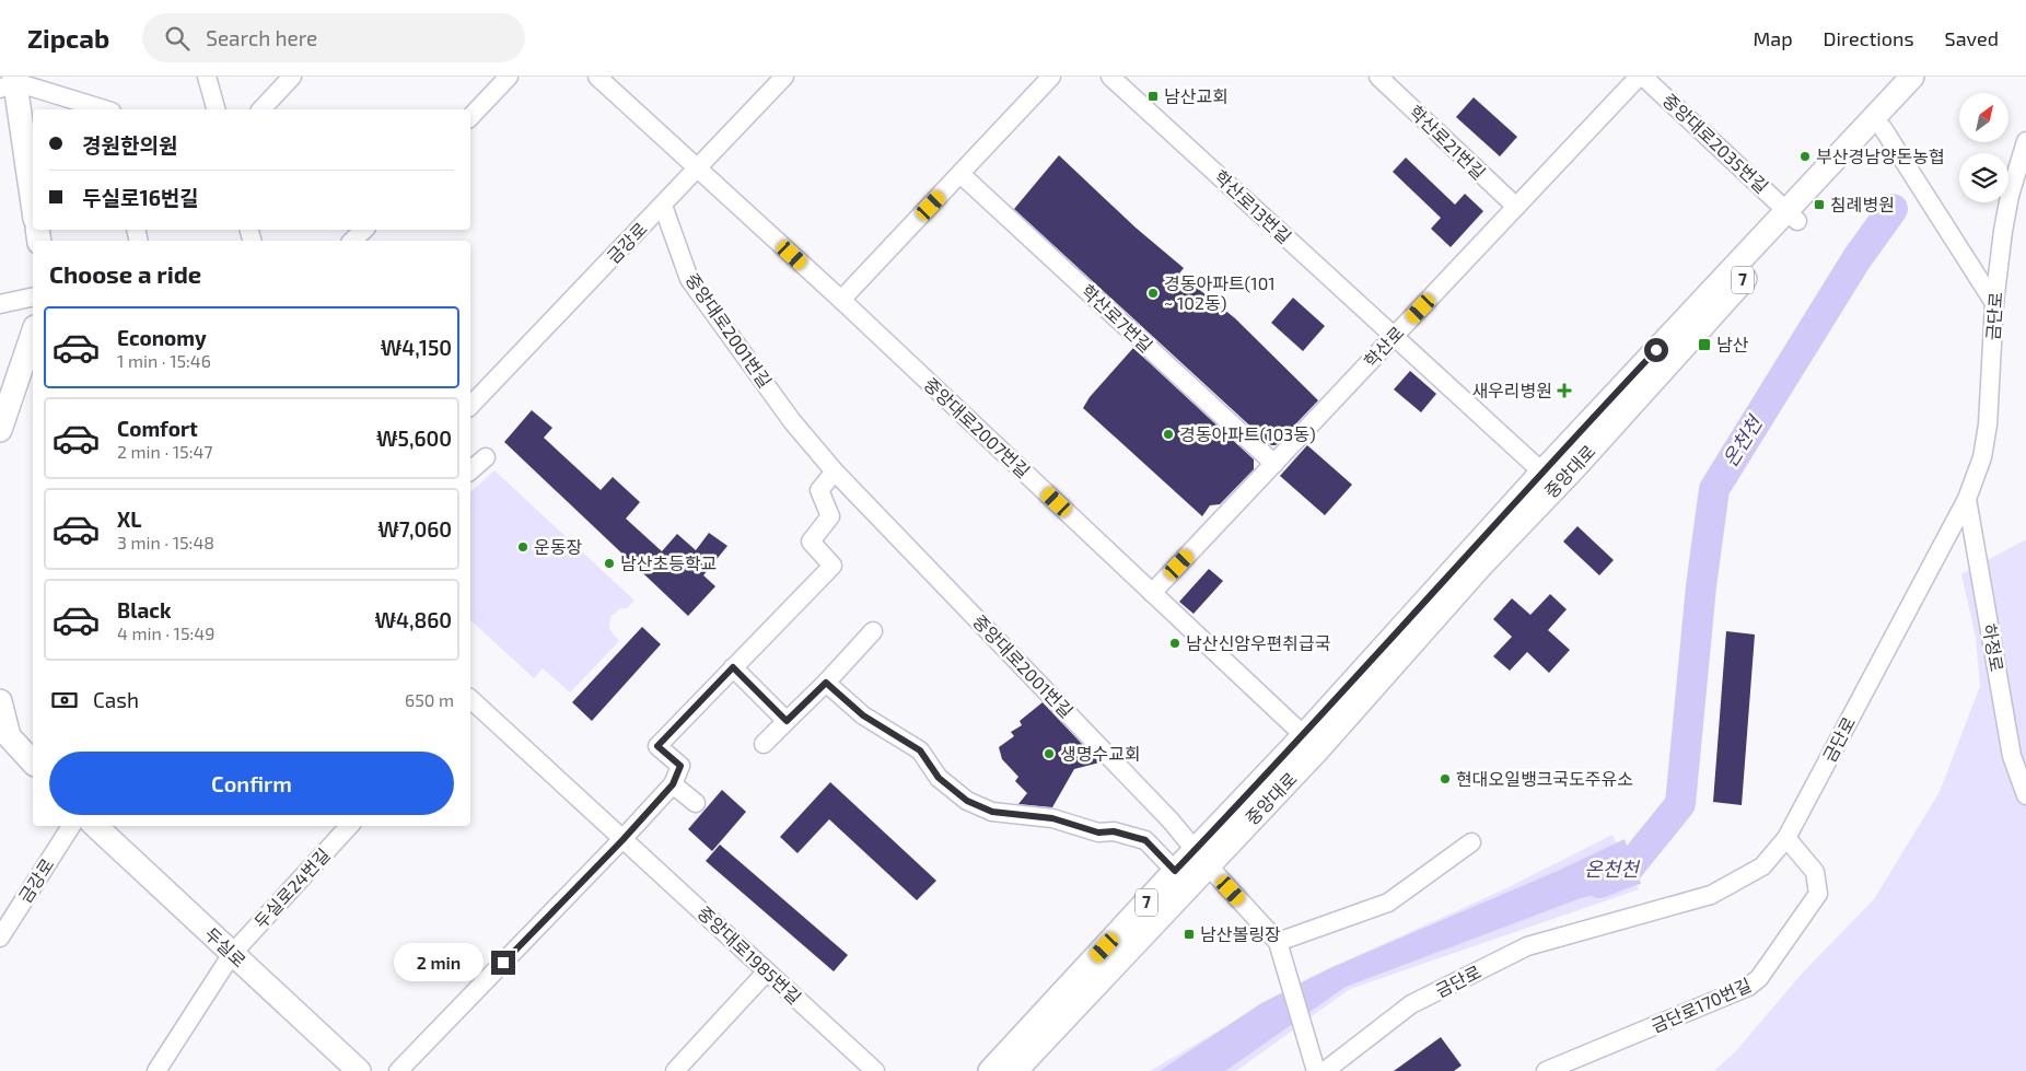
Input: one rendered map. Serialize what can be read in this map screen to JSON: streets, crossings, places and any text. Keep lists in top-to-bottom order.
{
  "streets": {
    "main road": ["7", "중앙대로", "두실로"],
    "street": [
      "학산로21번길",
      "중앙대로2035번길",
      "학산로13번길",
      "금강로",
      "금단로",
      "학산로7번길",
      "중앙대로2001번길",
      "학산로",
      "중앙대로2007번길",
      "하정로",
      "두실로24번길",
      "중앙대로1985번길",
      "금단로170번길"
    ]
  },
  "crossings": [
    ["학산로21번길", "학산로"],
    ["중앙대로2035번길", "중앙대로"],
    ["학산로13번길", "학산로"],
    ["학산로13번길", "중앙대로"],
    ["금강로", "중앙대로2001번길"],
    ["금강로", "중앙대로2007번길"],
    ["금단로", "하정로"],
    ["금단로", "금단로170번길"],
    ["학산로7번길", "학산로"],
    ["중앙대로2001번길", "중앙대로"],
    ["학산로", "중앙대로2007번길"],
    ["학산로", "중앙대로"],
    ["중앙대로2007번길", "중앙대로"],
    ["두실로24번길", "두실로"]
  ],
  "water": ["온천천"],
  "places": {
    "transit": [
      "남산교회",
      "침례병원",
      "남산",
      "남산볼링장"
    ],
    "other": [
      "부산경남양돈농협",
      "경동아파트(101 ~ 102동)",
      "경동아파트(103동)",
      "운동장",
      "남산초등학교",
      "남산신암우편취급국",
      "생명수교회",
      "현대오일뱅크국도주유소"
    ],
    "health": ["새우리병원"]
  },
  "north": "top right",
  "page": {
    "header": "Zipcab",
    "search": "Search here",
    "nav": ["Map", "Directions", "Saved"],
    "banner": ["경원한의원", "두실로16번길"],
    "heading": "Choose a ride",
    "list": [
      {
        "name": "Economy",
        "note": "1 min · 15:46",
        "value": "₩4,150"
      },
      {
        "name": "Comfort",
        "note": "2 min · 15:47",
        "value": "₩5,600"
      },
      {
        "name": "XL",
        "note": "3 min · 15:48",
        "value": "₩7,060"
      },
      {
        "name": "Black",
        "note": "4 min · 15:49",
        "value": "₩4,860"
      }
    ],
    "pay": ["Cash", "650 m"],
    "buttons": "Confirm",
    "bubble": "2 min"
  }
}
